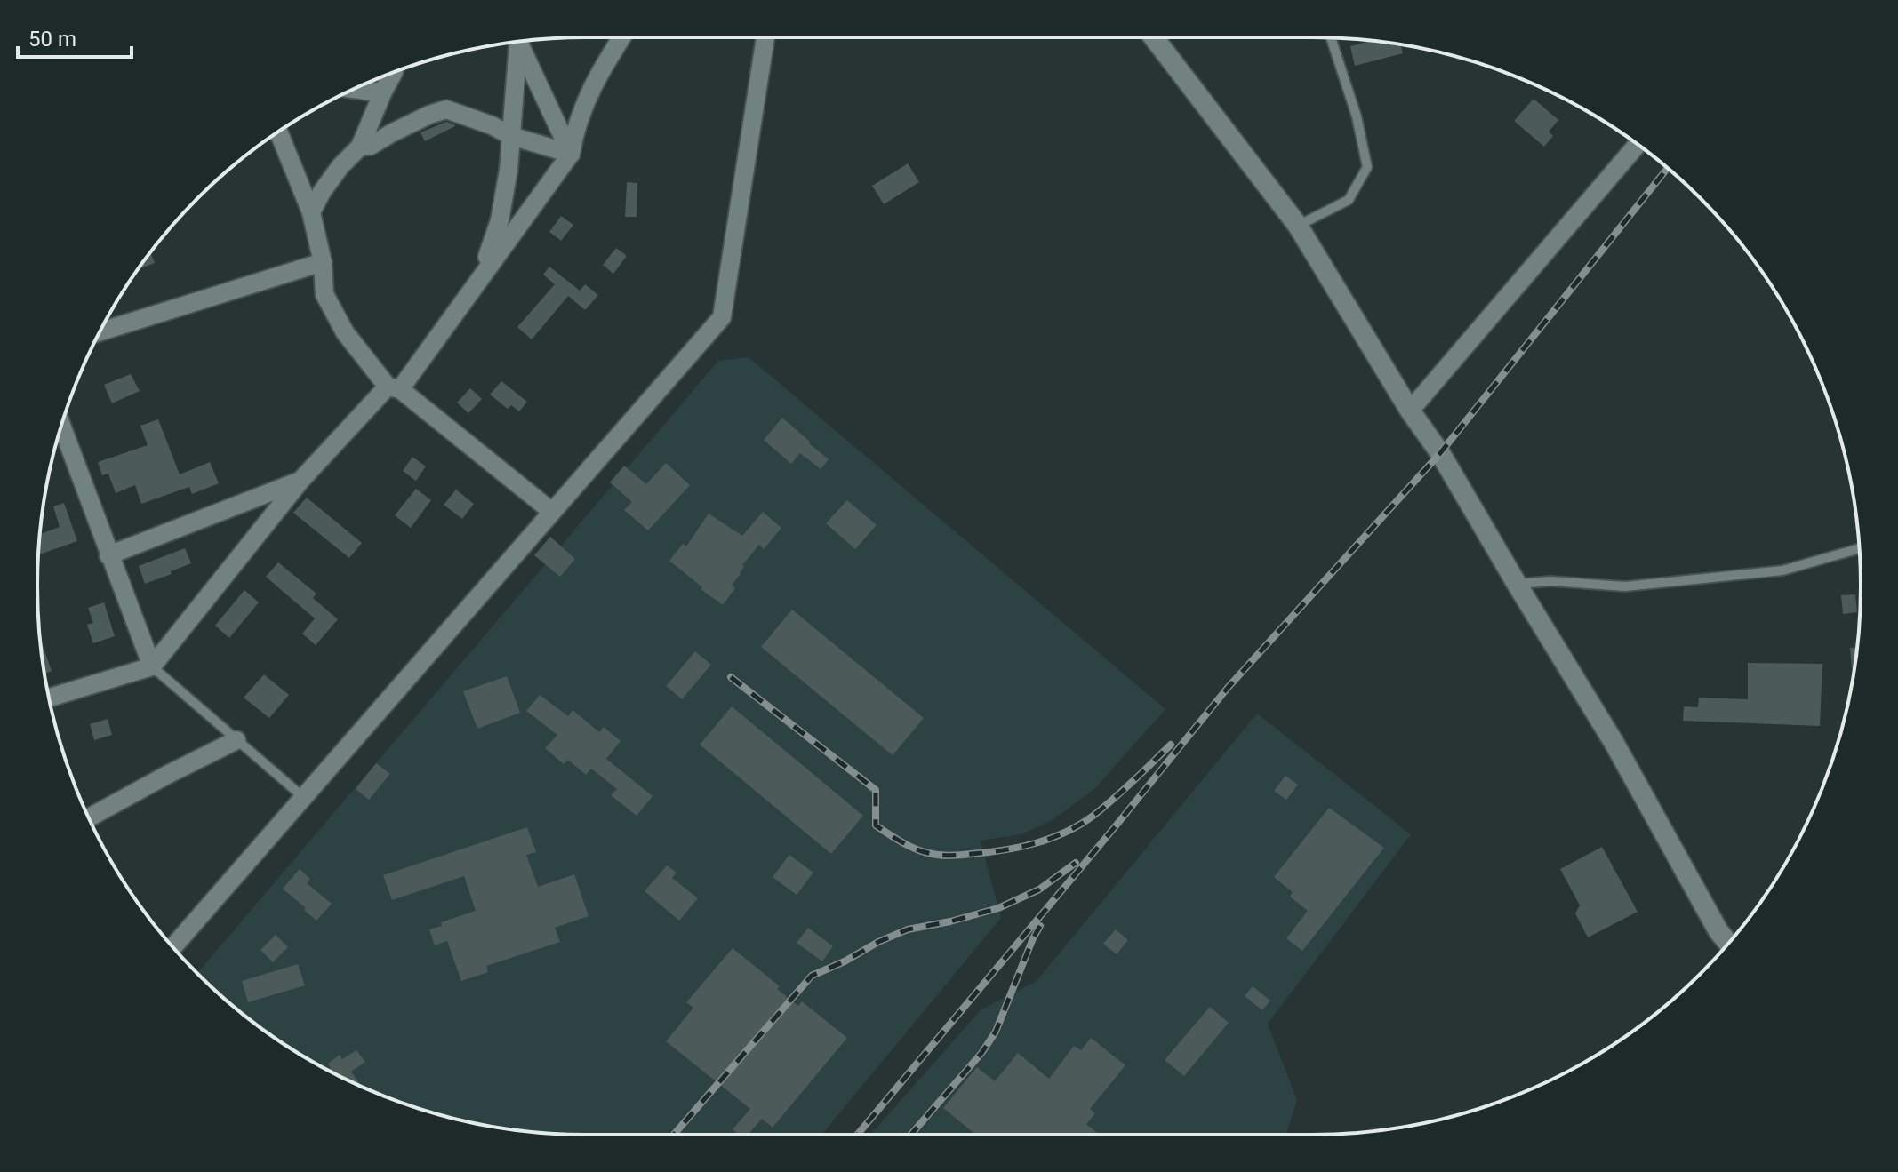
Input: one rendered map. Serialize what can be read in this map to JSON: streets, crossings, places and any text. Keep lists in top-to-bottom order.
{
  "scale_bar": "50 m"
}
